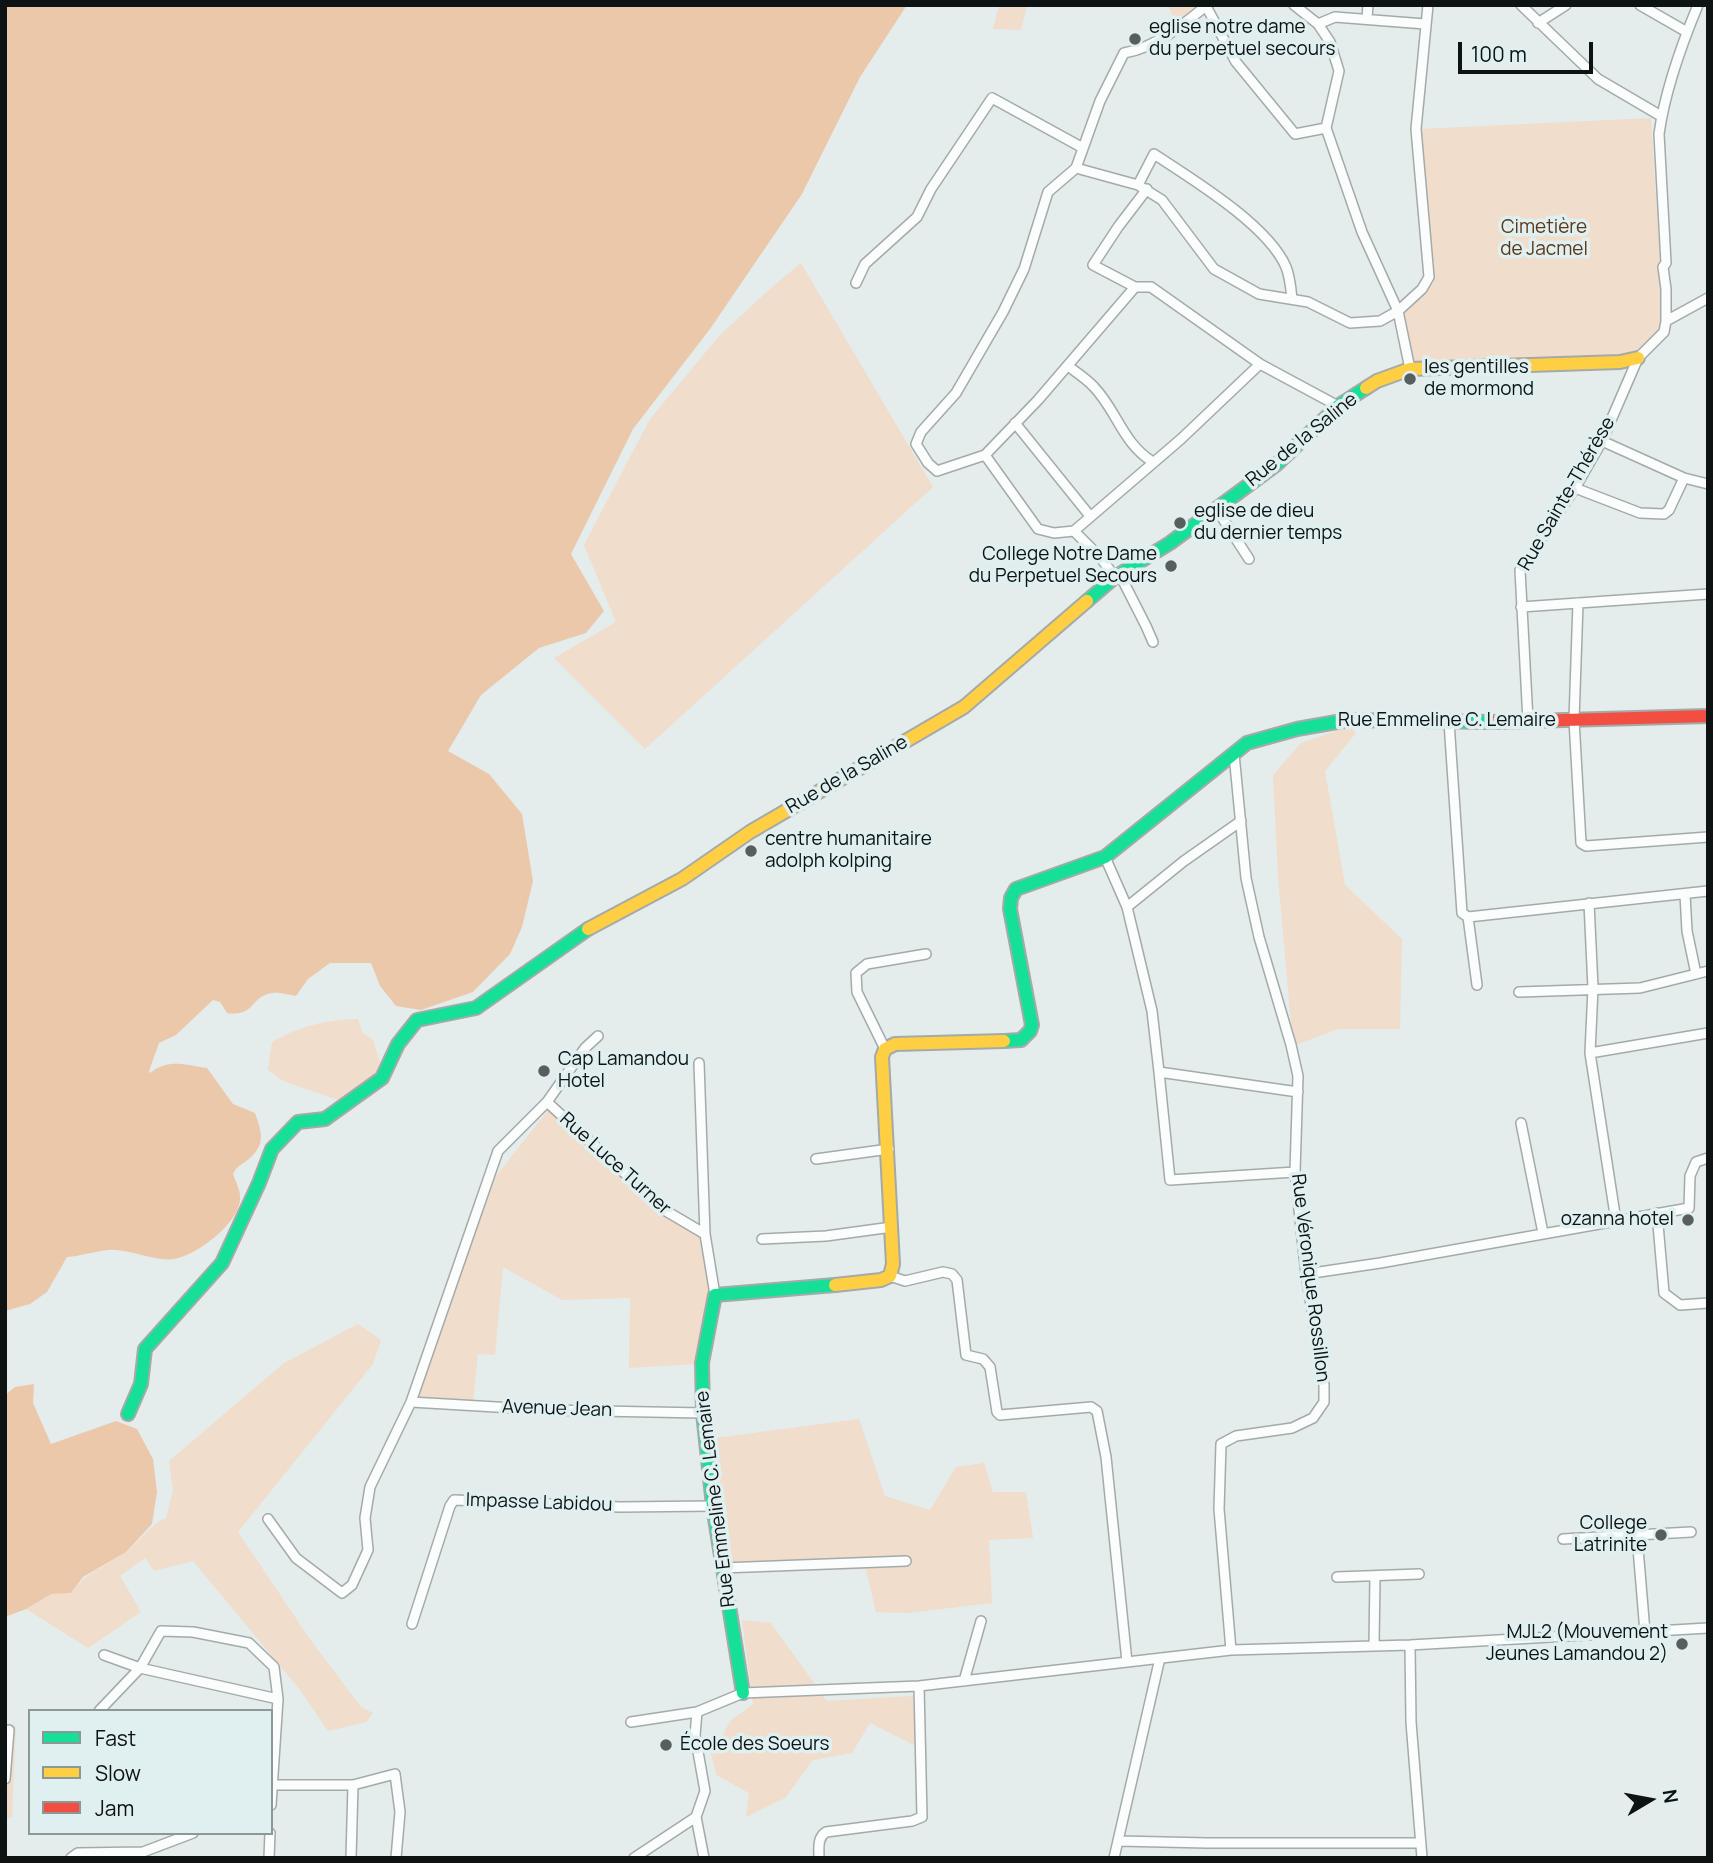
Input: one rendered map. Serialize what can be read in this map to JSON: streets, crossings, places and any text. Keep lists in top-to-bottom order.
{
  "streets": {
    "street": [
      "Rue de la Saline",
      "Rue Sainte-Thérèse",
      "Rue Emmeline C. Lemaire",
      "Rue Luce Turner",
      "Rue Véronique Rossillon",
      "Avenue Jean",
      "Impasse Labidou"
    ]
  },
  "crossings": [
    ["Rue de la Saline", "Rue Sainte-Thérèse"],
    ["Rue Sainte-Thérèse", "Rue Emmeline C. Lemaire"],
    ["Rue Emmeline C. Lemaire", "Rue Véronique Rossillon"],
    ["Rue Emmeline C. Lemaire", "Avenue Jean"],
    ["Rue Emmeline C. Lemaire", "Impasse Labidou"]
  ],
  "parks": ["Cimetière de Jacmel"],
  "places": [
    "eglise notre dame du perpetuel secours",
    "les gentilles de mormond",
    "eglise de dieu du dernier temps",
    "College Notre Dame du Perpetuel Secours",
    "centre humanitaire adolph kolping",
    "Cap Lamandou Hotel",
    "ozanna hotel",
    "College Latrinite",
    "MJL2 (Mouvement Jeunes Lamandou 2)",
    "École des Soeurs"
  ],
  "legend": ["Fast", "Slow", "Jam"],
  "scale_bar": "100 m",
  "north": "right"
}
